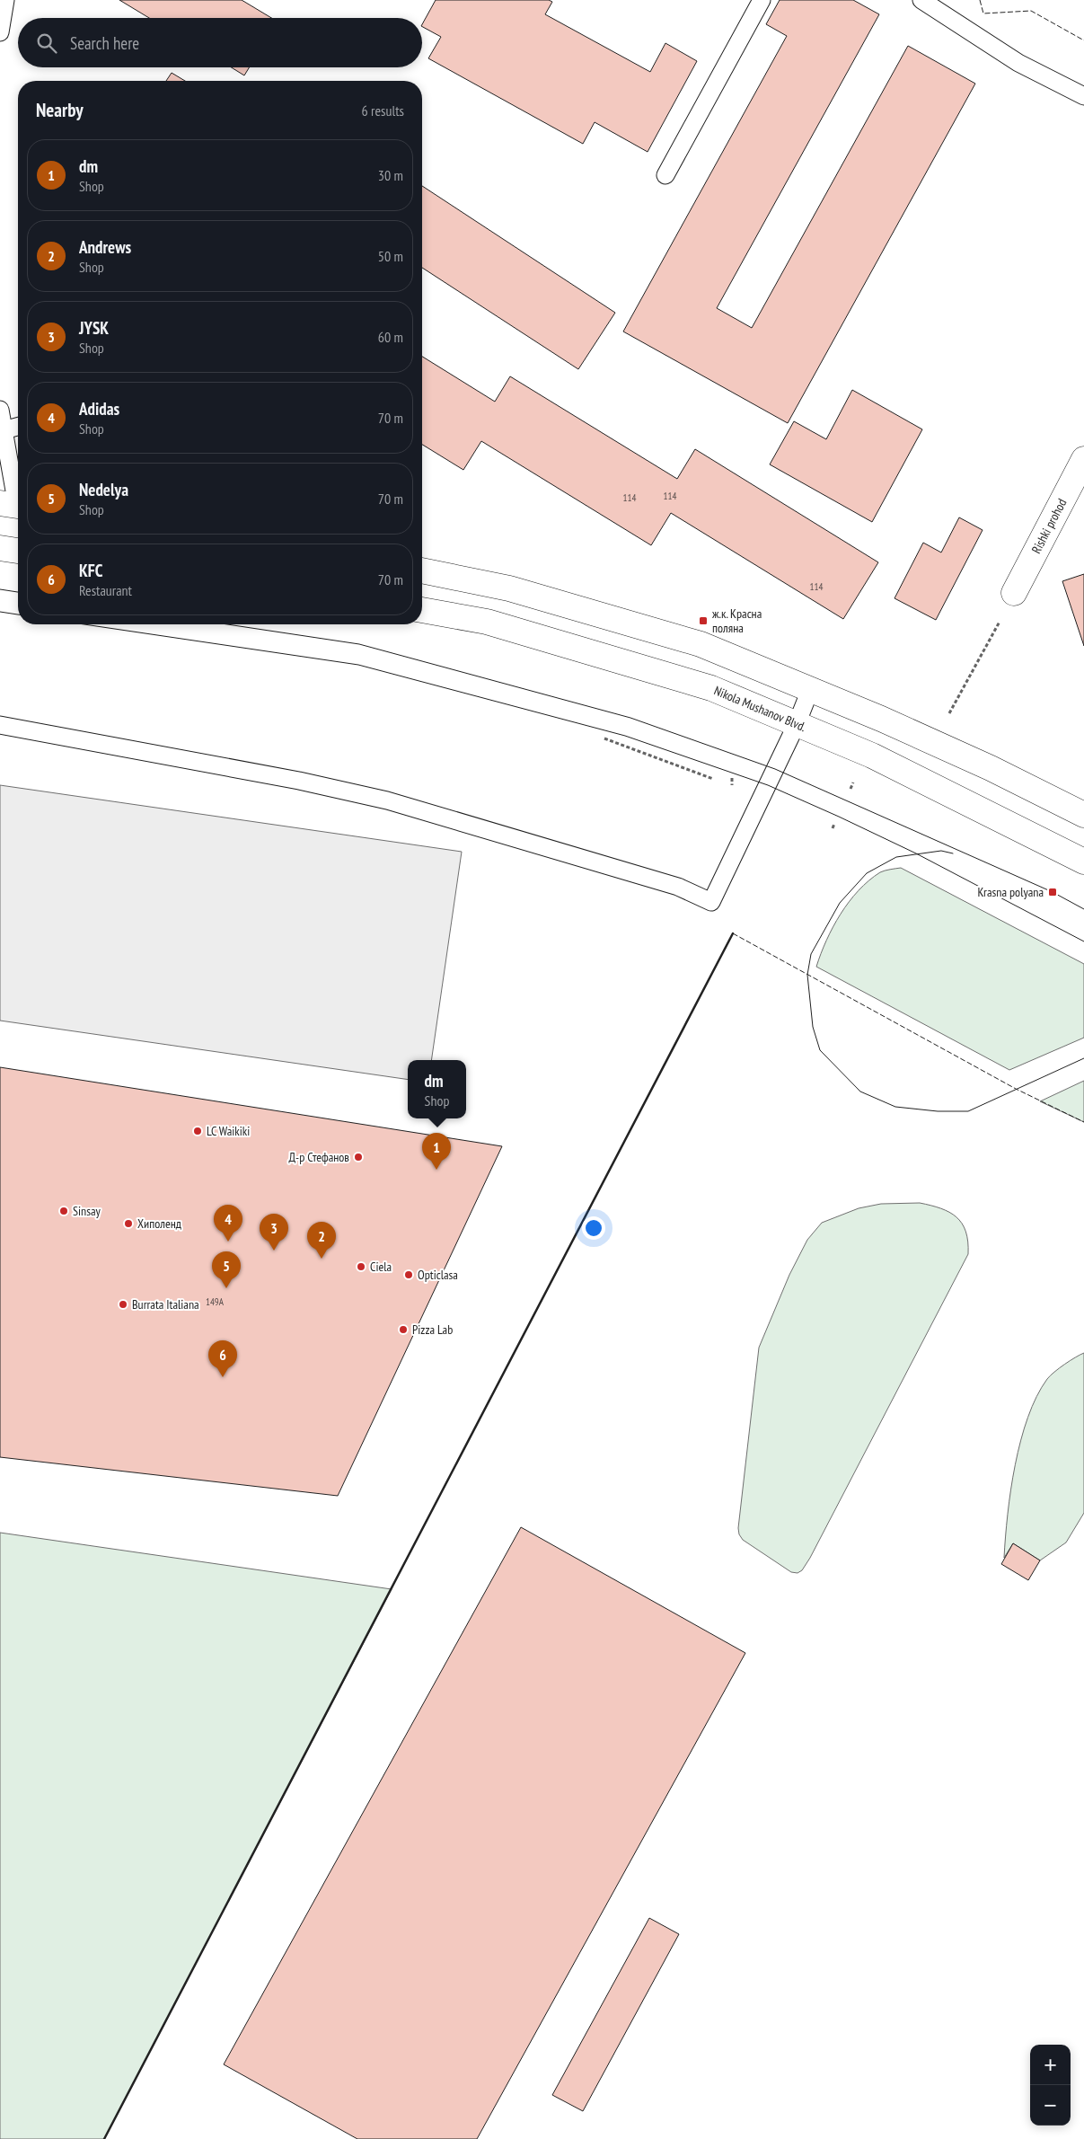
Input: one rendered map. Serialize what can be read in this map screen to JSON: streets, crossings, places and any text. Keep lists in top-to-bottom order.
{
  "streets": {
    "main road": ["Rishki prohod", "Nikola Mushanov Blvd."]
  },
  "places": {
    "transit": ["ж.к. Красна поляна", "Krasna polyana"],
    "other": [
      "LC Waikiki",
      "Д-р Стефанов",
      "Sinsay",
      "Хиполенд",
      "Ciela",
      "Opticlasa",
      "Burrata Italiana",
      "Pizza Lab"
    ]
  },
  "house_numbers": [
    "114",
    "114",
    "114",
    "149А"
  ],
  "page": {
    "search": "Search here",
    "heading": ["Nearby", "6 results"],
    "list": [
      {
        "mark": "1",
        "name": "dm",
        "note": "Shop",
        "value": "30 m"
      },
      {
        "mark": "2",
        "name": "Andrews",
        "note": "Shop",
        "value": "50 m"
      },
      {
        "mark": "3",
        "name": "JYSK",
        "note": "Shop",
        "value": "60 m"
      },
      {
        "mark": "4",
        "name": "Adidas",
        "note": "Shop",
        "value": "70 m"
      },
      {
        "mark": "5",
        "name": "Nedelya",
        "note": "Shop",
        "value": "70 m"
      },
      {
        "mark": "6",
        "name": "KFC",
        "note": "Restaurant",
        "value": "70 m"
      }
    ],
    "popup": ["dm", "Shop"],
    "pins": [
      "1",
      "4",
      "3",
      "2",
      "5",
      "6"
    ],
    "map_buttons": ["+", "−"]
  }
}
